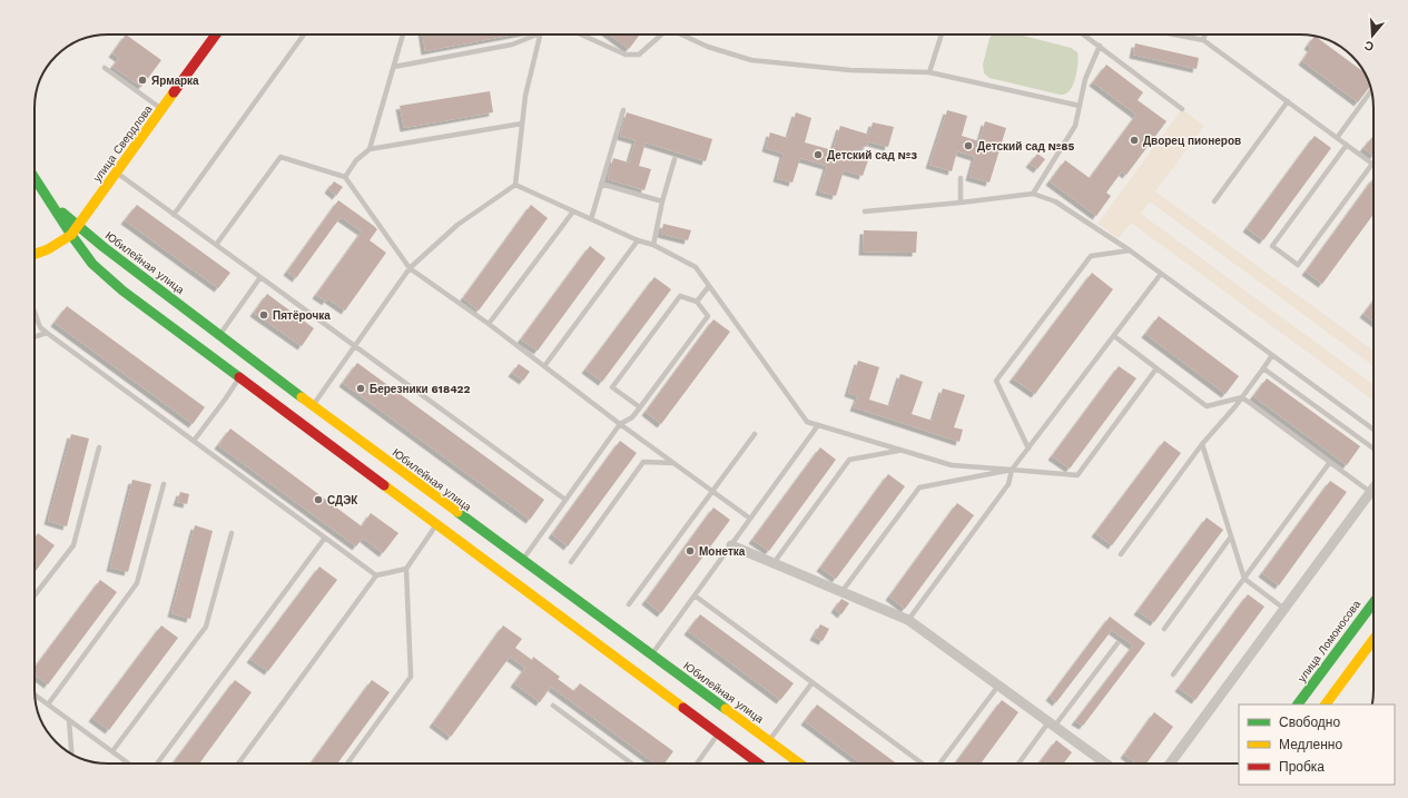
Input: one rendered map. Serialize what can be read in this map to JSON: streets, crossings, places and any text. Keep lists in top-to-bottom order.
{
  "streets": {
    "main road": ["улица Свердлова", "Юбилейная улица", "улица Ломоносова"]
  },
  "crossings": [
    ["улица Свердлова", "Юбилейная улица"]
  ],
  "places": [
    "Ярмарка",
    "Дворец пионеров",
    "Детский сад №85",
    "Детский сад №3",
    "Пятёрочка",
    "Березники 618422",
    "СДЭК",
    "Монетка"
  ],
  "legend": ["Свободно", "Медленно", "Пробка"],
  "north": "bottom"
}
